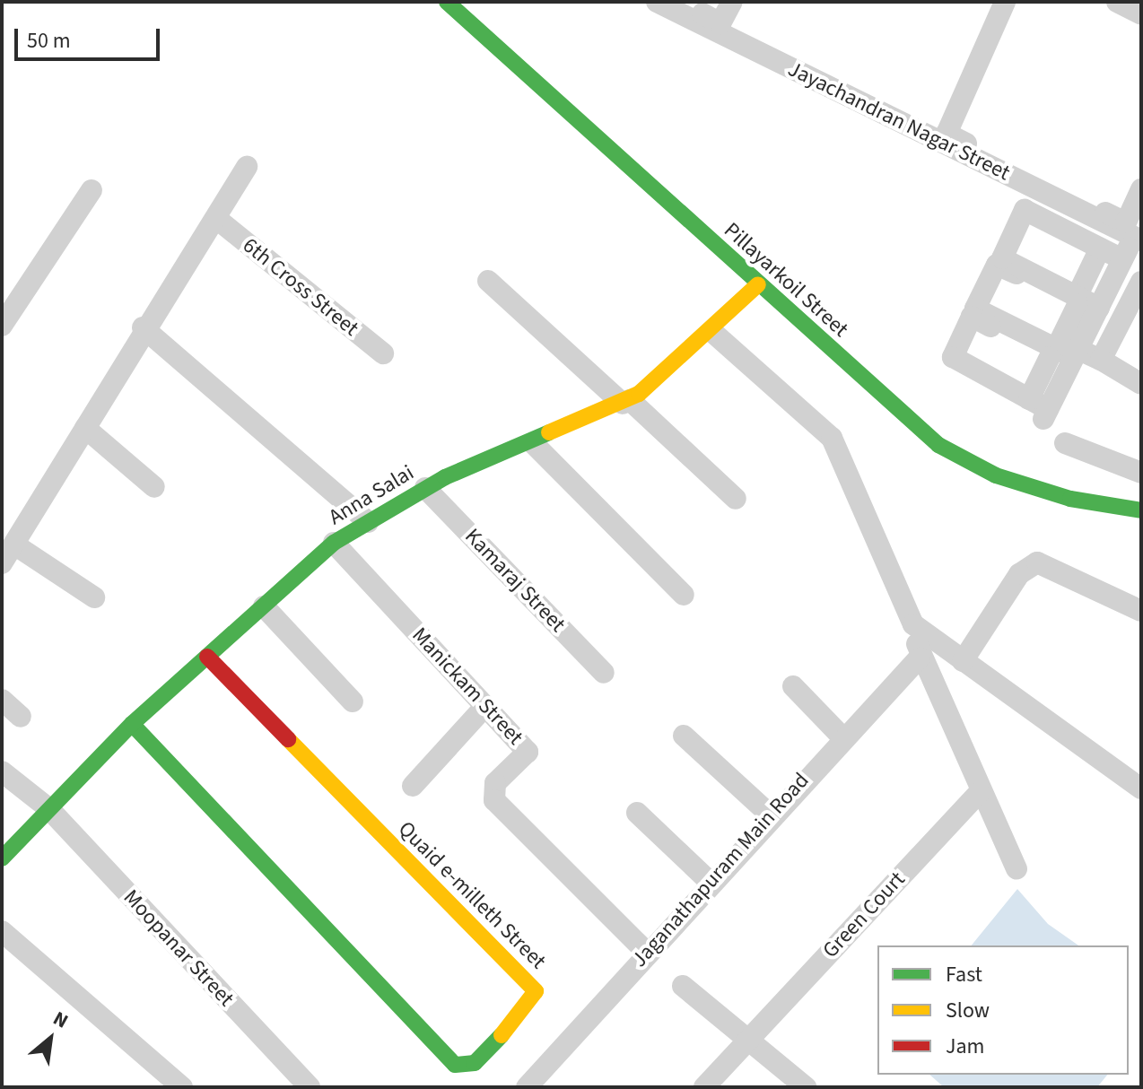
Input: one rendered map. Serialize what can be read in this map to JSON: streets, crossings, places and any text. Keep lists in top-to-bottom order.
{
  "streets": {
    "street": [
      "Jayachandran Nagar Street",
      "Pillayarkoil Street",
      "6th Cross Street",
      "Anna Salai",
      "Kamaraj Street",
      "Manickam Street",
      "Jaganathapuram Main Road",
      "Quaid e-milleth Street",
      "Green Court",
      "Moopanar Street"
    ]
  },
  "crossings": [
    ["Pillayarkoil Street", "Anna Salai"],
    ["Anna Salai", "Kamaraj Street"],
    ["Anna Salai", "Manickam Street"],
    ["Anna Salai", "Quaid e-milleth Street"],
    ["Anna Salai", "Moopanar Street"],
    ["Manickam Street", "Jaganathapuram Main Road"]
  ],
  "legend": ["Fast", "Slow", "Jam"],
  "scale_bar": "50 m",
  "north": "top right"
}
